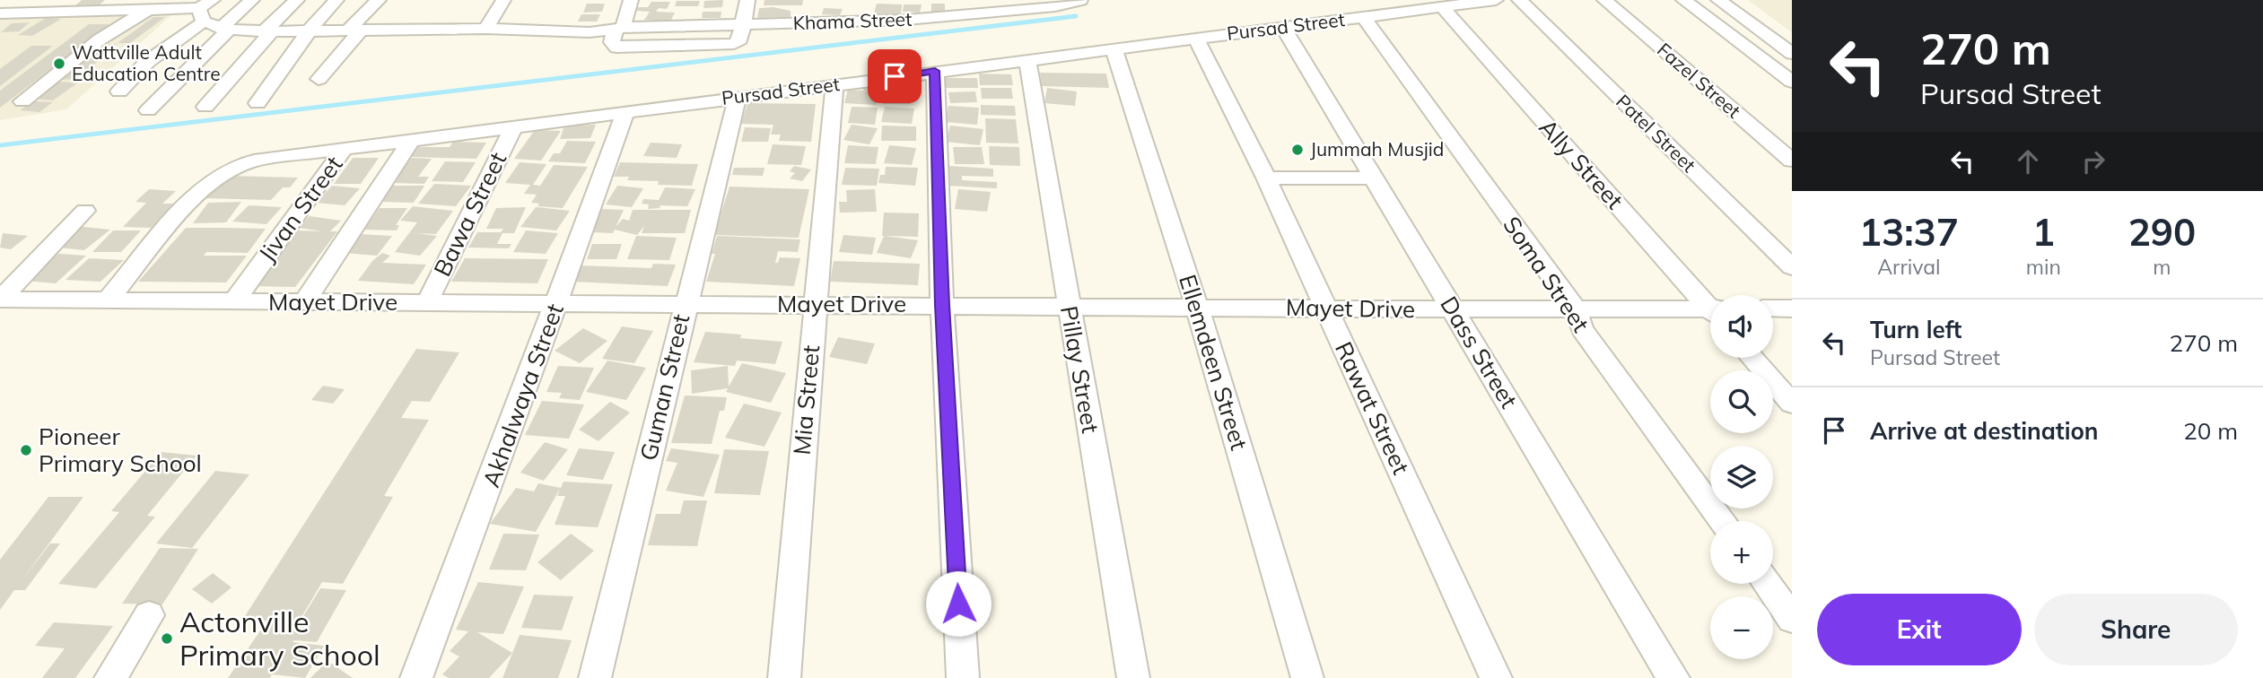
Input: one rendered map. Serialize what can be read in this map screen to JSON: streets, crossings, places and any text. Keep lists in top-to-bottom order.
{
  "streets": {
    "street": [
      "Khama Street",
      "Pursad Street",
      "Fazel Street",
      "Patel Street",
      "Ally Street",
      "Jivan Street",
      "Bawa Street",
      "Soma Street",
      "Mayet Drive",
      "Dass Street",
      "Ellemdeen Street",
      "Pillay Street",
      "Guman Street",
      "Akhalwaya Street",
      "Mia Street",
      "Rawat Street"
    ]
  },
  "crossings": [
    ["Pursad Street", "Ally Street"],
    ["Pursad Street", "Jivan Street"],
    ["Pursad Street", "Bawa Street"],
    ["Pursad Street", "Soma Street"],
    ["Pursad Street", "Dass Street"],
    ["Pursad Street", "Ellemdeen Street"],
    ["Pursad Street", "Pillay Street"],
    ["Pursad Street", "Guman Street"],
    ["Pursad Street", "Akhalwaya Street"],
    ["Pursad Street", "Mia Street"],
    ["Pursad Street", "Rawat Street"],
    ["Jivan Street", "Mayet Drive"],
    ["Bawa Street", "Mayet Drive"],
    ["Soma Street", "Mayet Drive"],
    ["Mayet Drive", "Dass Street"],
    ["Mayet Drive", "Ellemdeen Street"],
    ["Mayet Drive", "Pillay Street"],
    ["Mayet Drive", "Guman Street"],
    ["Mayet Drive", "Akhalwaya Street"],
    ["Mayet Drive", "Mia Street"],
    ["Mayet Drive", "Rawat Street"]
  ],
  "places": [
    "Wattville Adult Education Centre",
    "Jummah Musjid",
    "Pioneer Primary School",
    "Actonville Primary School"
  ],
  "page": {
    "turn": ["270 m", "Pursad Street"],
    "eta": [
      "13:37",
      "Arrival",
      "1",
      "min",
      "290",
      "m"
    ],
    "map_buttons": ["+", "−"],
    "list": [
      {
        "name": "Turn left",
        "note": "Pursad Street",
        "value": "270 m"
      },
      {
        "name": "Arrive at destination",
        "value": "20 m"
      }
    ],
    "buttons": ["Exit", "Share"]
  }
}
